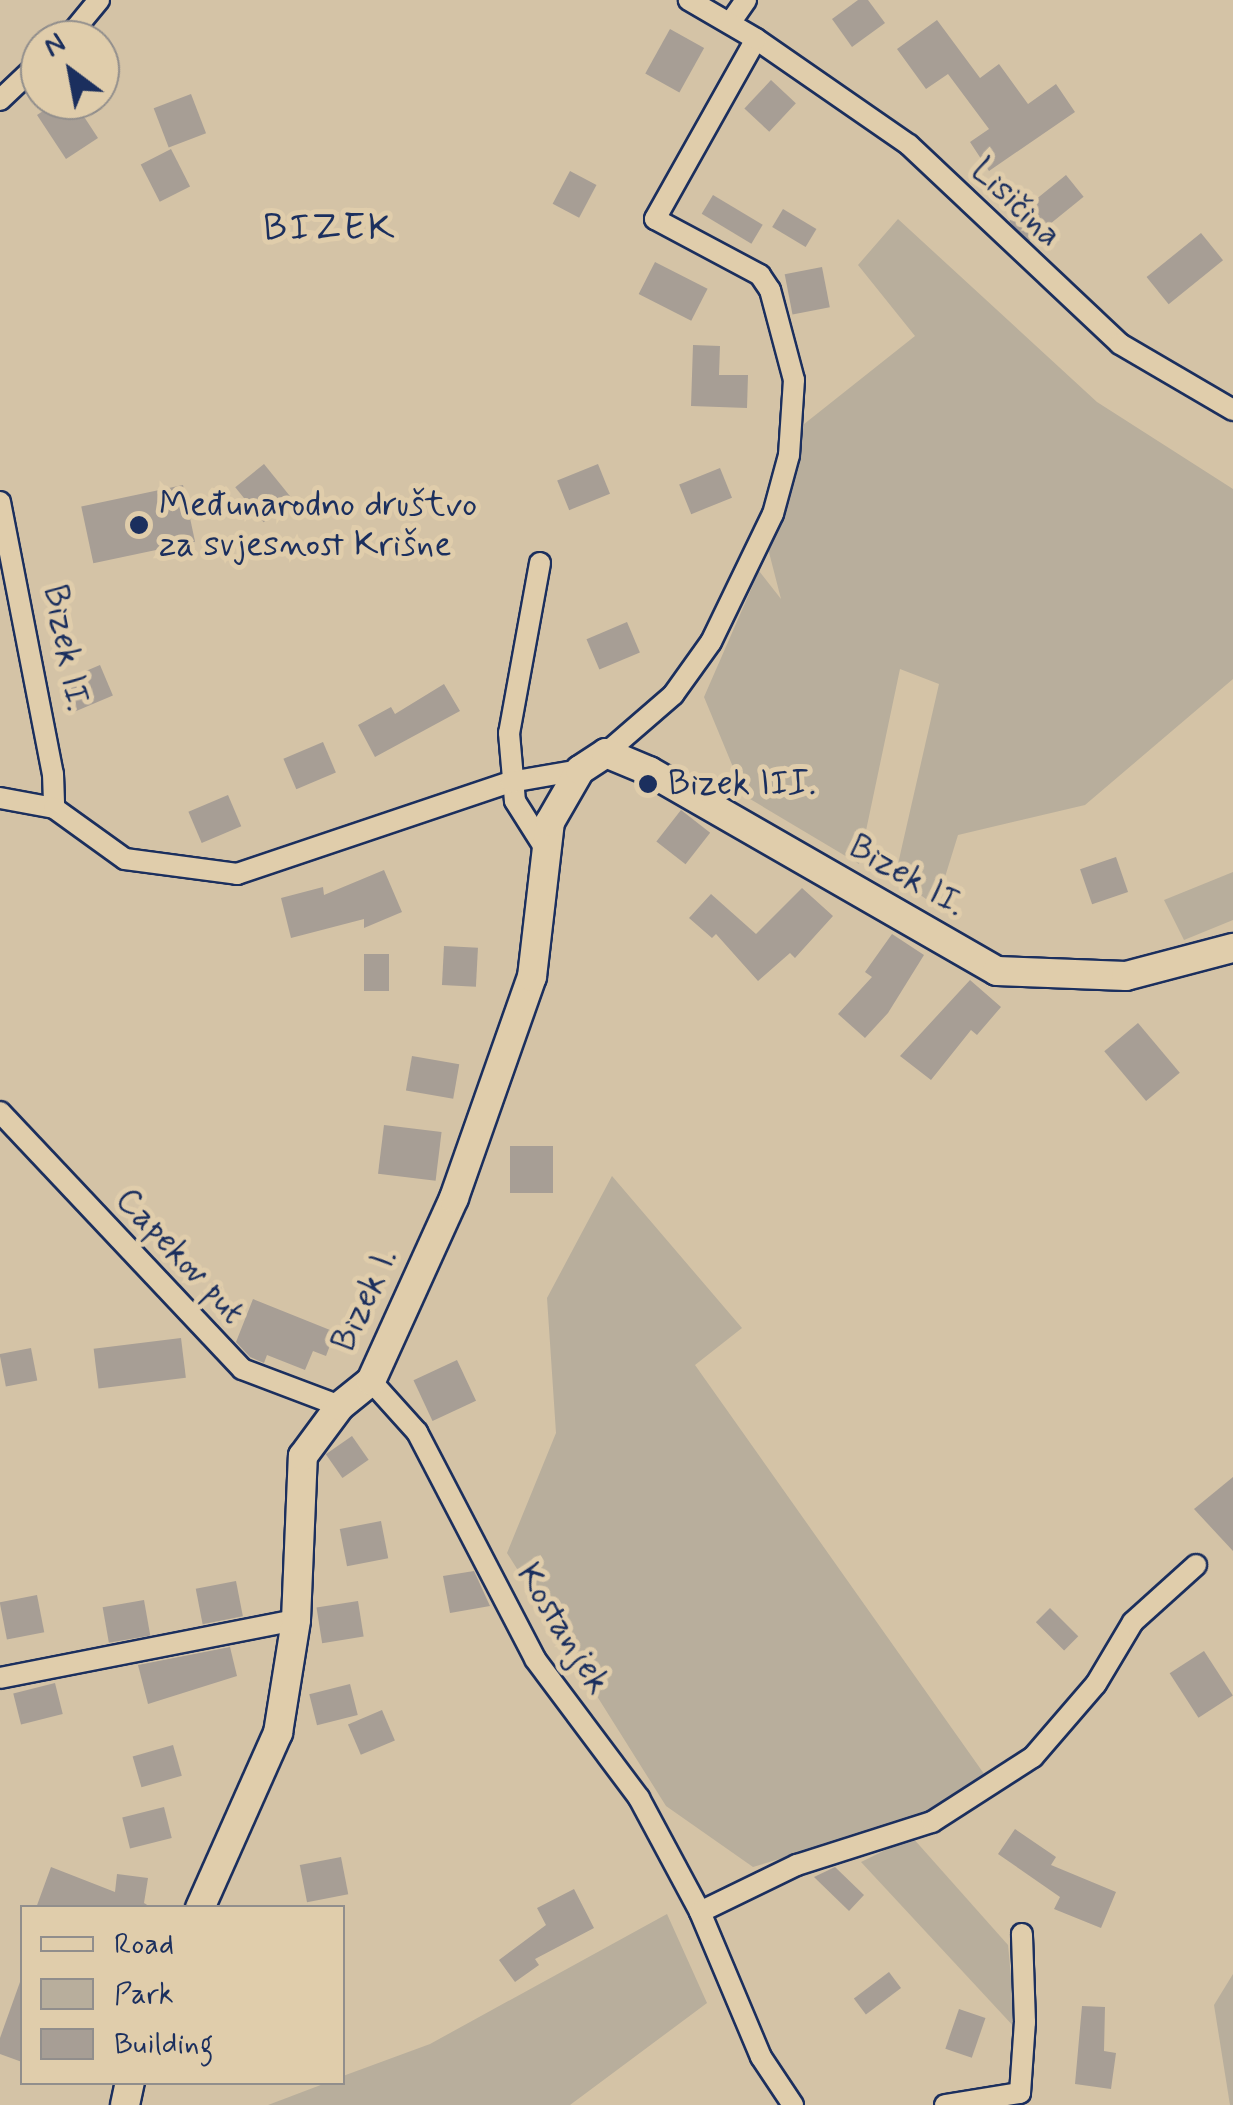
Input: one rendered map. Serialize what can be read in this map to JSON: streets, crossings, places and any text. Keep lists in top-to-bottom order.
{
  "streets": {
    "street": [
      "Lisičina",
      "Bizek II.",
      "Capekov put",
      "Bizek I.",
      "Kostanjek"
    ]
  },
  "crossings": [
    ["Capekov put", "Bizek I."],
    ["Bizek I.", "Kostanjek"]
  ],
  "districts": ["BIZEK"],
  "places": ["Međunarodno društvo za svjesnost Krišne", "Bizek III."],
  "legend": ["Road", "Park", "Building"],
  "north": "top left"
}
